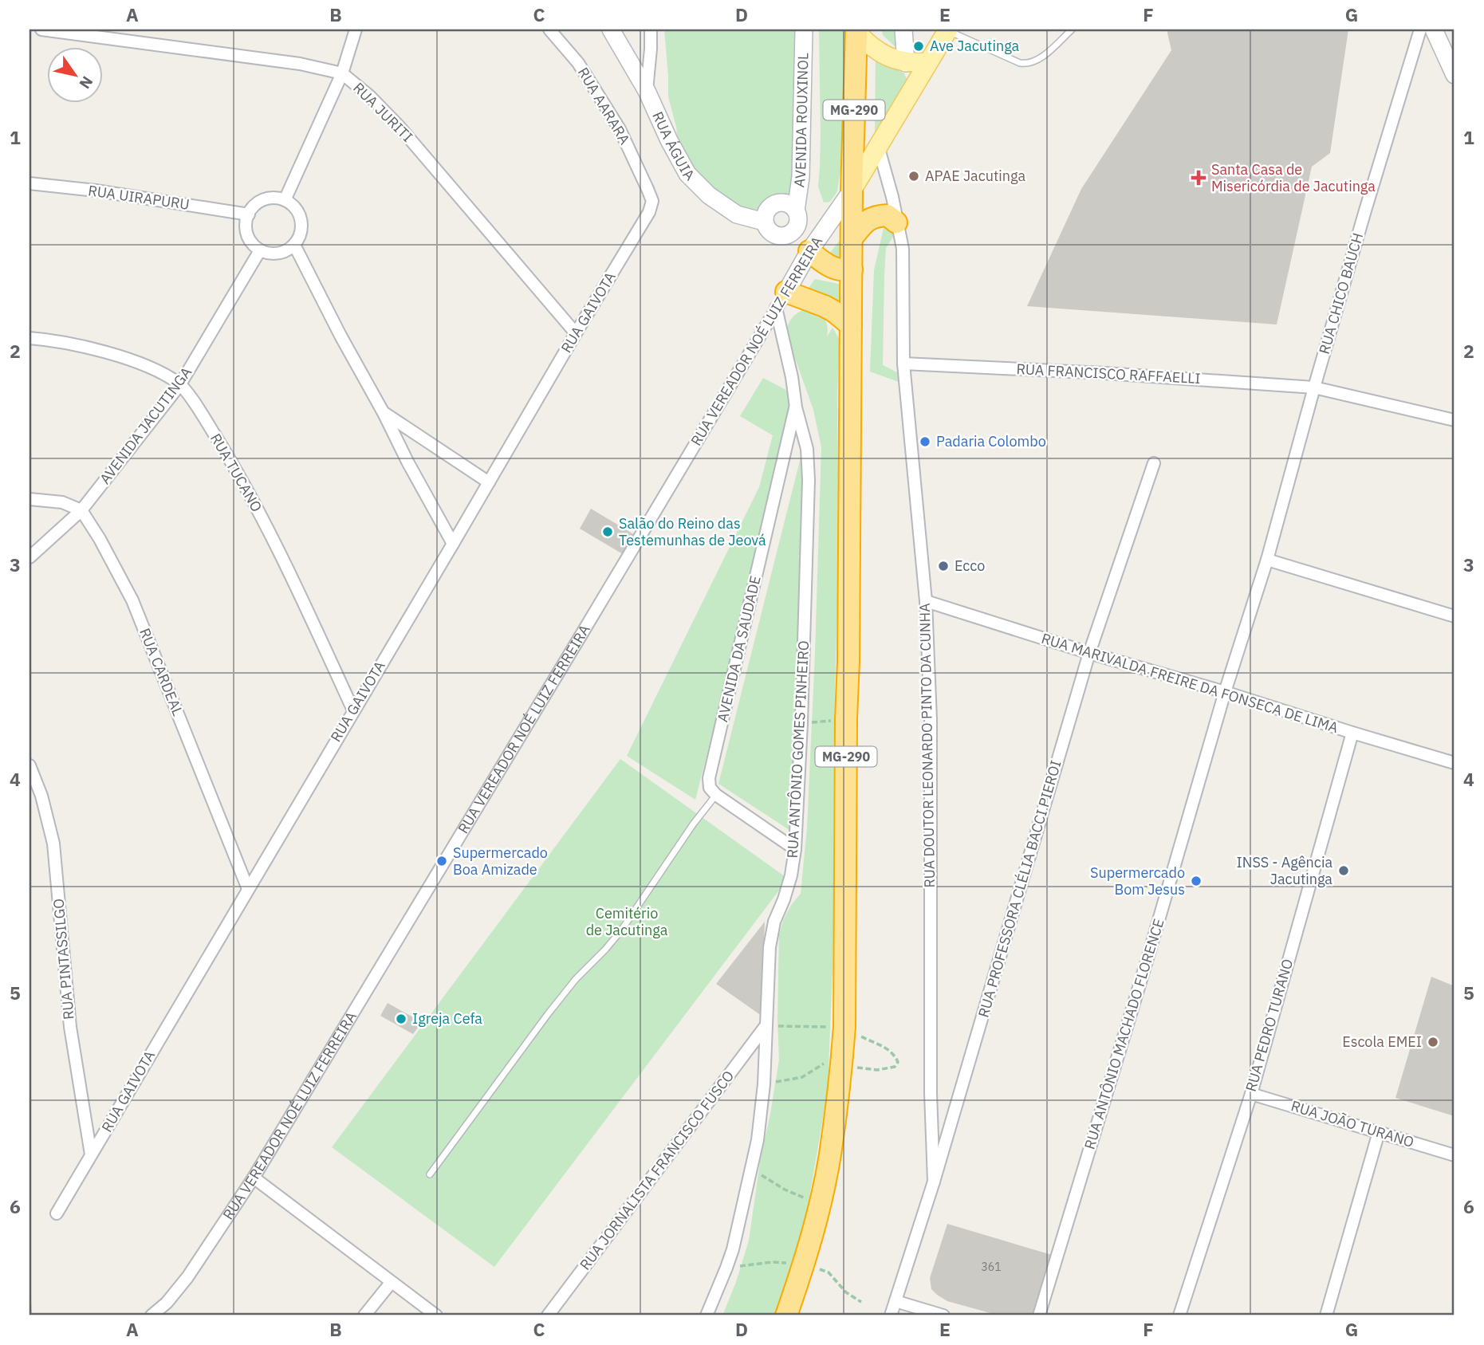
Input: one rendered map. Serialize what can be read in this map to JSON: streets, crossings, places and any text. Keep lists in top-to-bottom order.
{
  "streets": {
    "highway": ["MG-290"],
    "street": [
      "RUA AARARA",
      "RUA JURITI",
      "AVENIDA ROUXINOL",
      "RUA ÁGUIA",
      "RUA UIRAPURU",
      "RUA CHICO BAUCH",
      "RUA GAIVOTA",
      "RUA VEREADOR NOÉ LUIZ FERREIRA",
      "RUA FRANCISCO RAFFAELLI",
      "AVENIDA JACUTINGA",
      "RUA TUCANO",
      "AVENIDA DA SAUDADE",
      "RUA CARDEAL",
      "RUA MARIVALDA FREIRE DA FONSECA DE LIMA",
      "RUA DOUTOR LEONARDO PINTO DA CUNHA",
      "RUA ANTÔNIO GOMES PINHEIRO",
      "RUA PROFESSORA CLÉLIA BACCI PIEROI",
      "RUA PINTASSILGO",
      "RUA PEDRO TURANO",
      "RUA ANTÔNIO MACHADO FLORENCE",
      "RUA JOÃO TURANO",
      "RUA JORNALISTA FRANCISCO FUSCO"
    ]
  },
  "crossings": [
    ["RUA AARARA", "RUA GAIVOTA"],
    ["MG-290", "RUA VEREADOR NOÉ LUIZ FERREIRA"],
    ["RUA JURITI", "RUA GAIVOTA"],
    ["AVENIDA ROUXINOL", "RUA ÁGUIA"],
    ["RUA UIRAPURU", "AVENIDA JACUTINGA"],
    ["RUA CHICO BAUCH", "RUA FRANCISCO RAFFAELLI"],
    ["RUA CHICO BAUCH", "RUA ANTÔNIO MACHADO FLORENCE"],
    ["RUA GAIVOTA", "RUA TUCANO"],
    ["RUA GAIVOTA", "RUA CARDEAL"],
    ["RUA GAIVOTA", "RUA PINTASSILGO"],
    ["RUA VEREADOR NOÉ LUIZ FERREIRA", "RUA ANTÔNIO GOMES PINHEIRO"],
    ["RUA FRANCISCO RAFFAELLI", "RUA DOUTOR LEONARDO PINTO DA CUNHA"],
    ["AVENIDA JACUTINGA", "RUA TUCANO"],
    ["AVENIDA JACUTINGA", "RUA CARDEAL"],
    ["AVENIDA DA SAUDADE", "RUA ANTÔNIO GOMES PINHEIRO"],
    ["RUA MARIVALDA FREIRE DA FONSECA DE LIMA", "RUA DOUTOR LEONARDO PINTO DA CUNHA"],
    ["RUA MARIVALDA FREIRE DA FONSECA DE LIMA", "RUA PROFESSORA CLÉLIA BACCI PIEROI"],
    ["RUA MARIVALDA FREIRE DA FONSECA DE LIMA", "RUA PEDRO TURANO"],
    ["RUA MARIVALDA FREIRE DA FONSECA DE LIMA", "RUA ANTÔNIO MACHADO FLORENCE"],
    ["RUA DOUTOR LEONARDO PINTO DA CUNHA", "RUA PROFESSORA CLÉLIA BACCI PIEROI"],
    ["RUA ANTÔNIO GOMES PINHEIRO", "RUA JORNALISTA FRANCISCO FUSCO"],
    ["RUA PEDRO TURANO", "RUA JOÃO TURANO"]
  ],
  "parks": ["Cemitério de Jacutinga"],
  "places": {
    "other": [
      "Ave Jacutinga",
      "APAE Jacutinga",
      "Padaria Colombo",
      "Salão do Reino das Testemunhas de Jeová",
      "Ecco",
      "Supermercado Boa Amizade",
      "INSS - Agência Jacutinga",
      "Supermercado Bom Jesus",
      "Igreja Cefa",
      "Escola EMEI"
    ],
    "health": ["Santa Casa de Misericórdia de Jacutinga"]
  },
  "house_numbers": ["361"],
  "north": "bottom right",
  "grid": {
    "columns": [
      "A",
      "B",
      "C",
      "D",
      "E",
      "F",
      "G"
    ],
    "rows": [
      "1",
      "2",
      "3",
      "4",
      "5",
      "6"
    ]
  }
}
